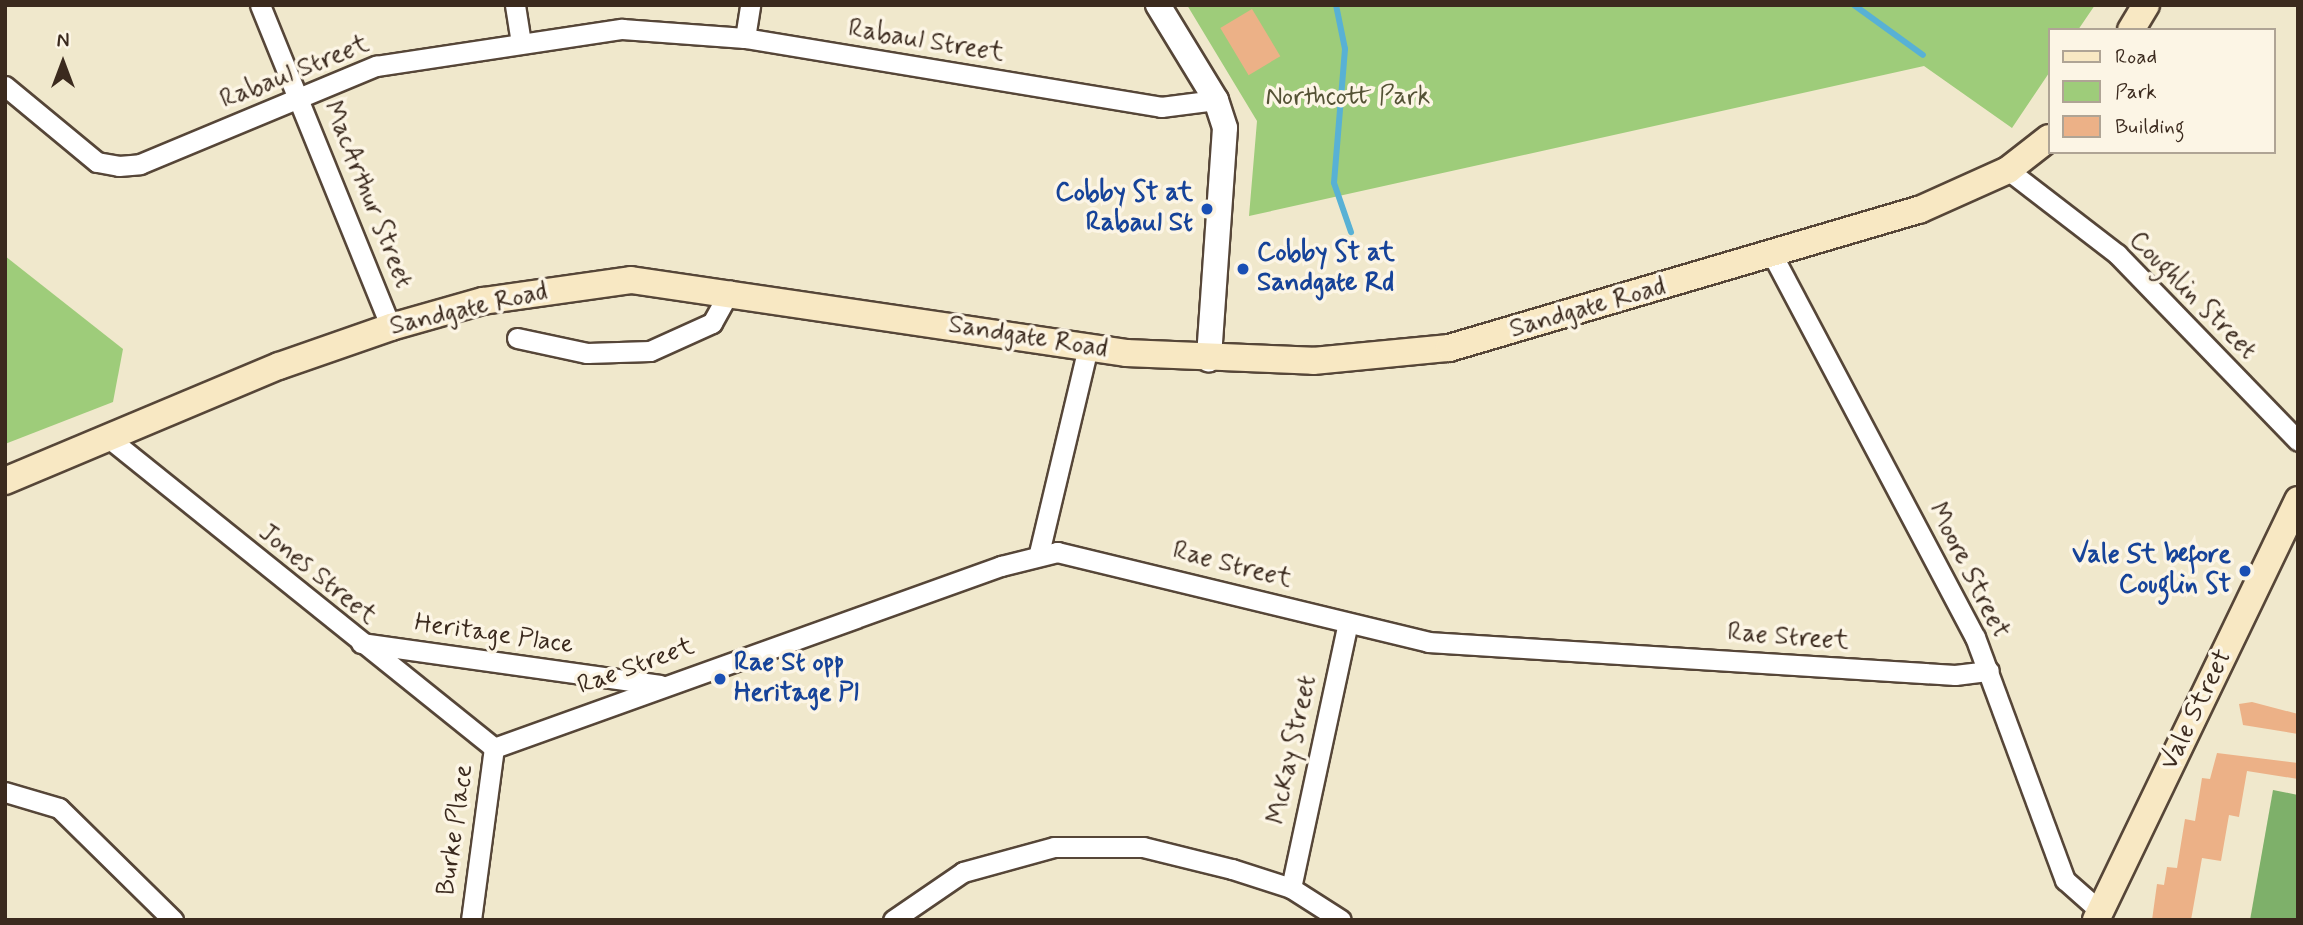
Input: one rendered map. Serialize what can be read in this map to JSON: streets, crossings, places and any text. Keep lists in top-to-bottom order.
{
  "streets": {
    "main road": ["Sandgate Road", "Vale Street"],
    "street": [
      "Rabaul Street",
      "MacArthur Street",
      "Coughlin Street",
      "Rae Street",
      "Moore Street",
      "Jones Street",
      "Heritage Place",
      "McKay Street",
      "Burke Place"
    ]
  },
  "crossings": [
    ["Rabaul Street", "MacArthur Street"],
    ["MacArthur Street", "Sandgate Road"],
    ["Coughlin Street", "Sandgate Road"],
    ["Sandgate Road", "Moore Street"],
    ["Sandgate Road", "Jones Street"],
    ["Rae Street", "Moore Street"],
    ["Rae Street", "Jones Street"],
    ["Rae Street", "Heritage Place"],
    ["Rae Street", "McKay Street"],
    ["Rae Street", "Burke Place"],
    ["Moore Street", "Vale Street"],
    ["Jones Street", "Heritage Place"],
    ["Jones Street", "Burke Place"]
  ],
  "parks": ["Northcott Park"],
  "places": [
    "Cobby St at Rabaul St",
    "Cobby St at Sandgate Rd",
    "Vale St before Couglin St",
    "Rae St opp Heritage Pl"
  ],
  "legend": ["Road", "Park", "Building"],
  "north": "top"
}
